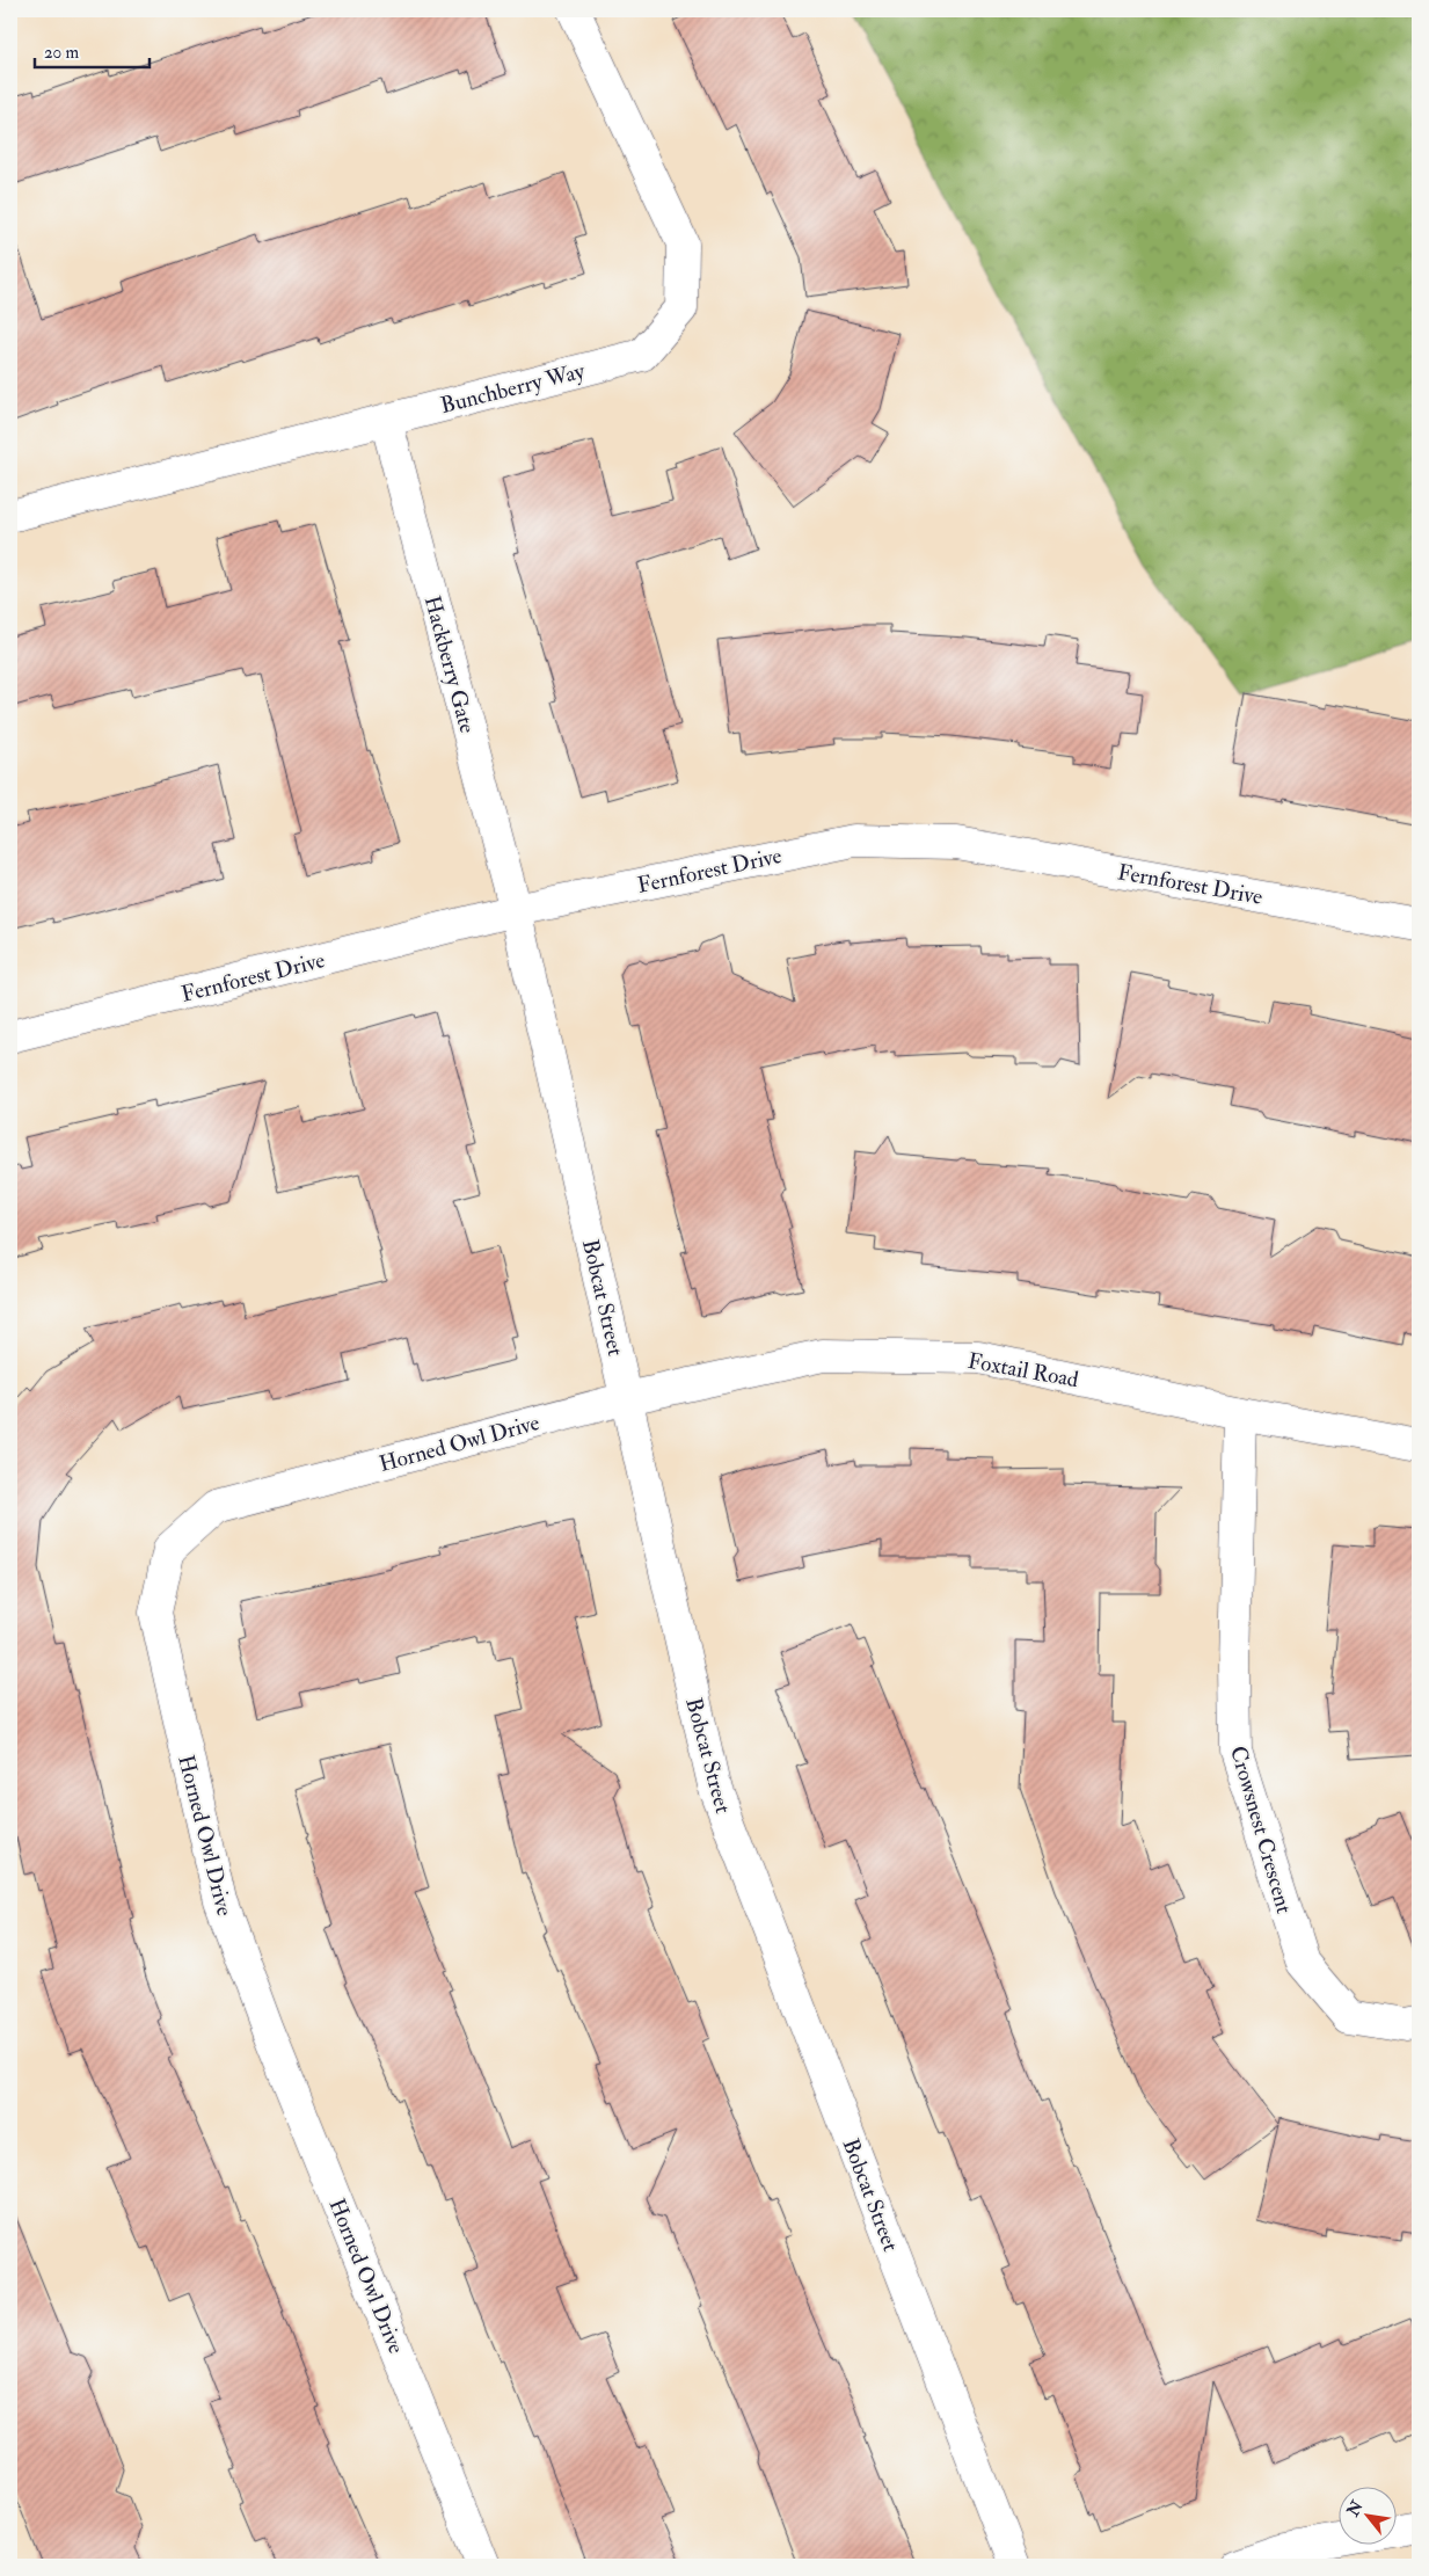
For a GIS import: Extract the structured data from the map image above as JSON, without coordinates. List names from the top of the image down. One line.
{"streets":{"street":["Bunchberry Way","Hackberry Gate","Fernforest Drive","Bobcat Street","Foxtail Road","Horned Owl Drive","Crowsnest Crescent"]},"crossings":[["Bunchberry Way","Hackberry Gate"],["Hackberry Gate","Fernforest Drive"],["Hackberry Gate","Bobcat Street"],["Fernforest Drive","Bobcat Street"],["Bobcat Street","Foxtail Road"],["Bobcat Street","Horned Owl Drive"],["Foxtail Road","Horned Owl Drive"],["Foxtail Road","Crowsnest Crescent"]],"scale_bar":"20 m","north":"top left"}
